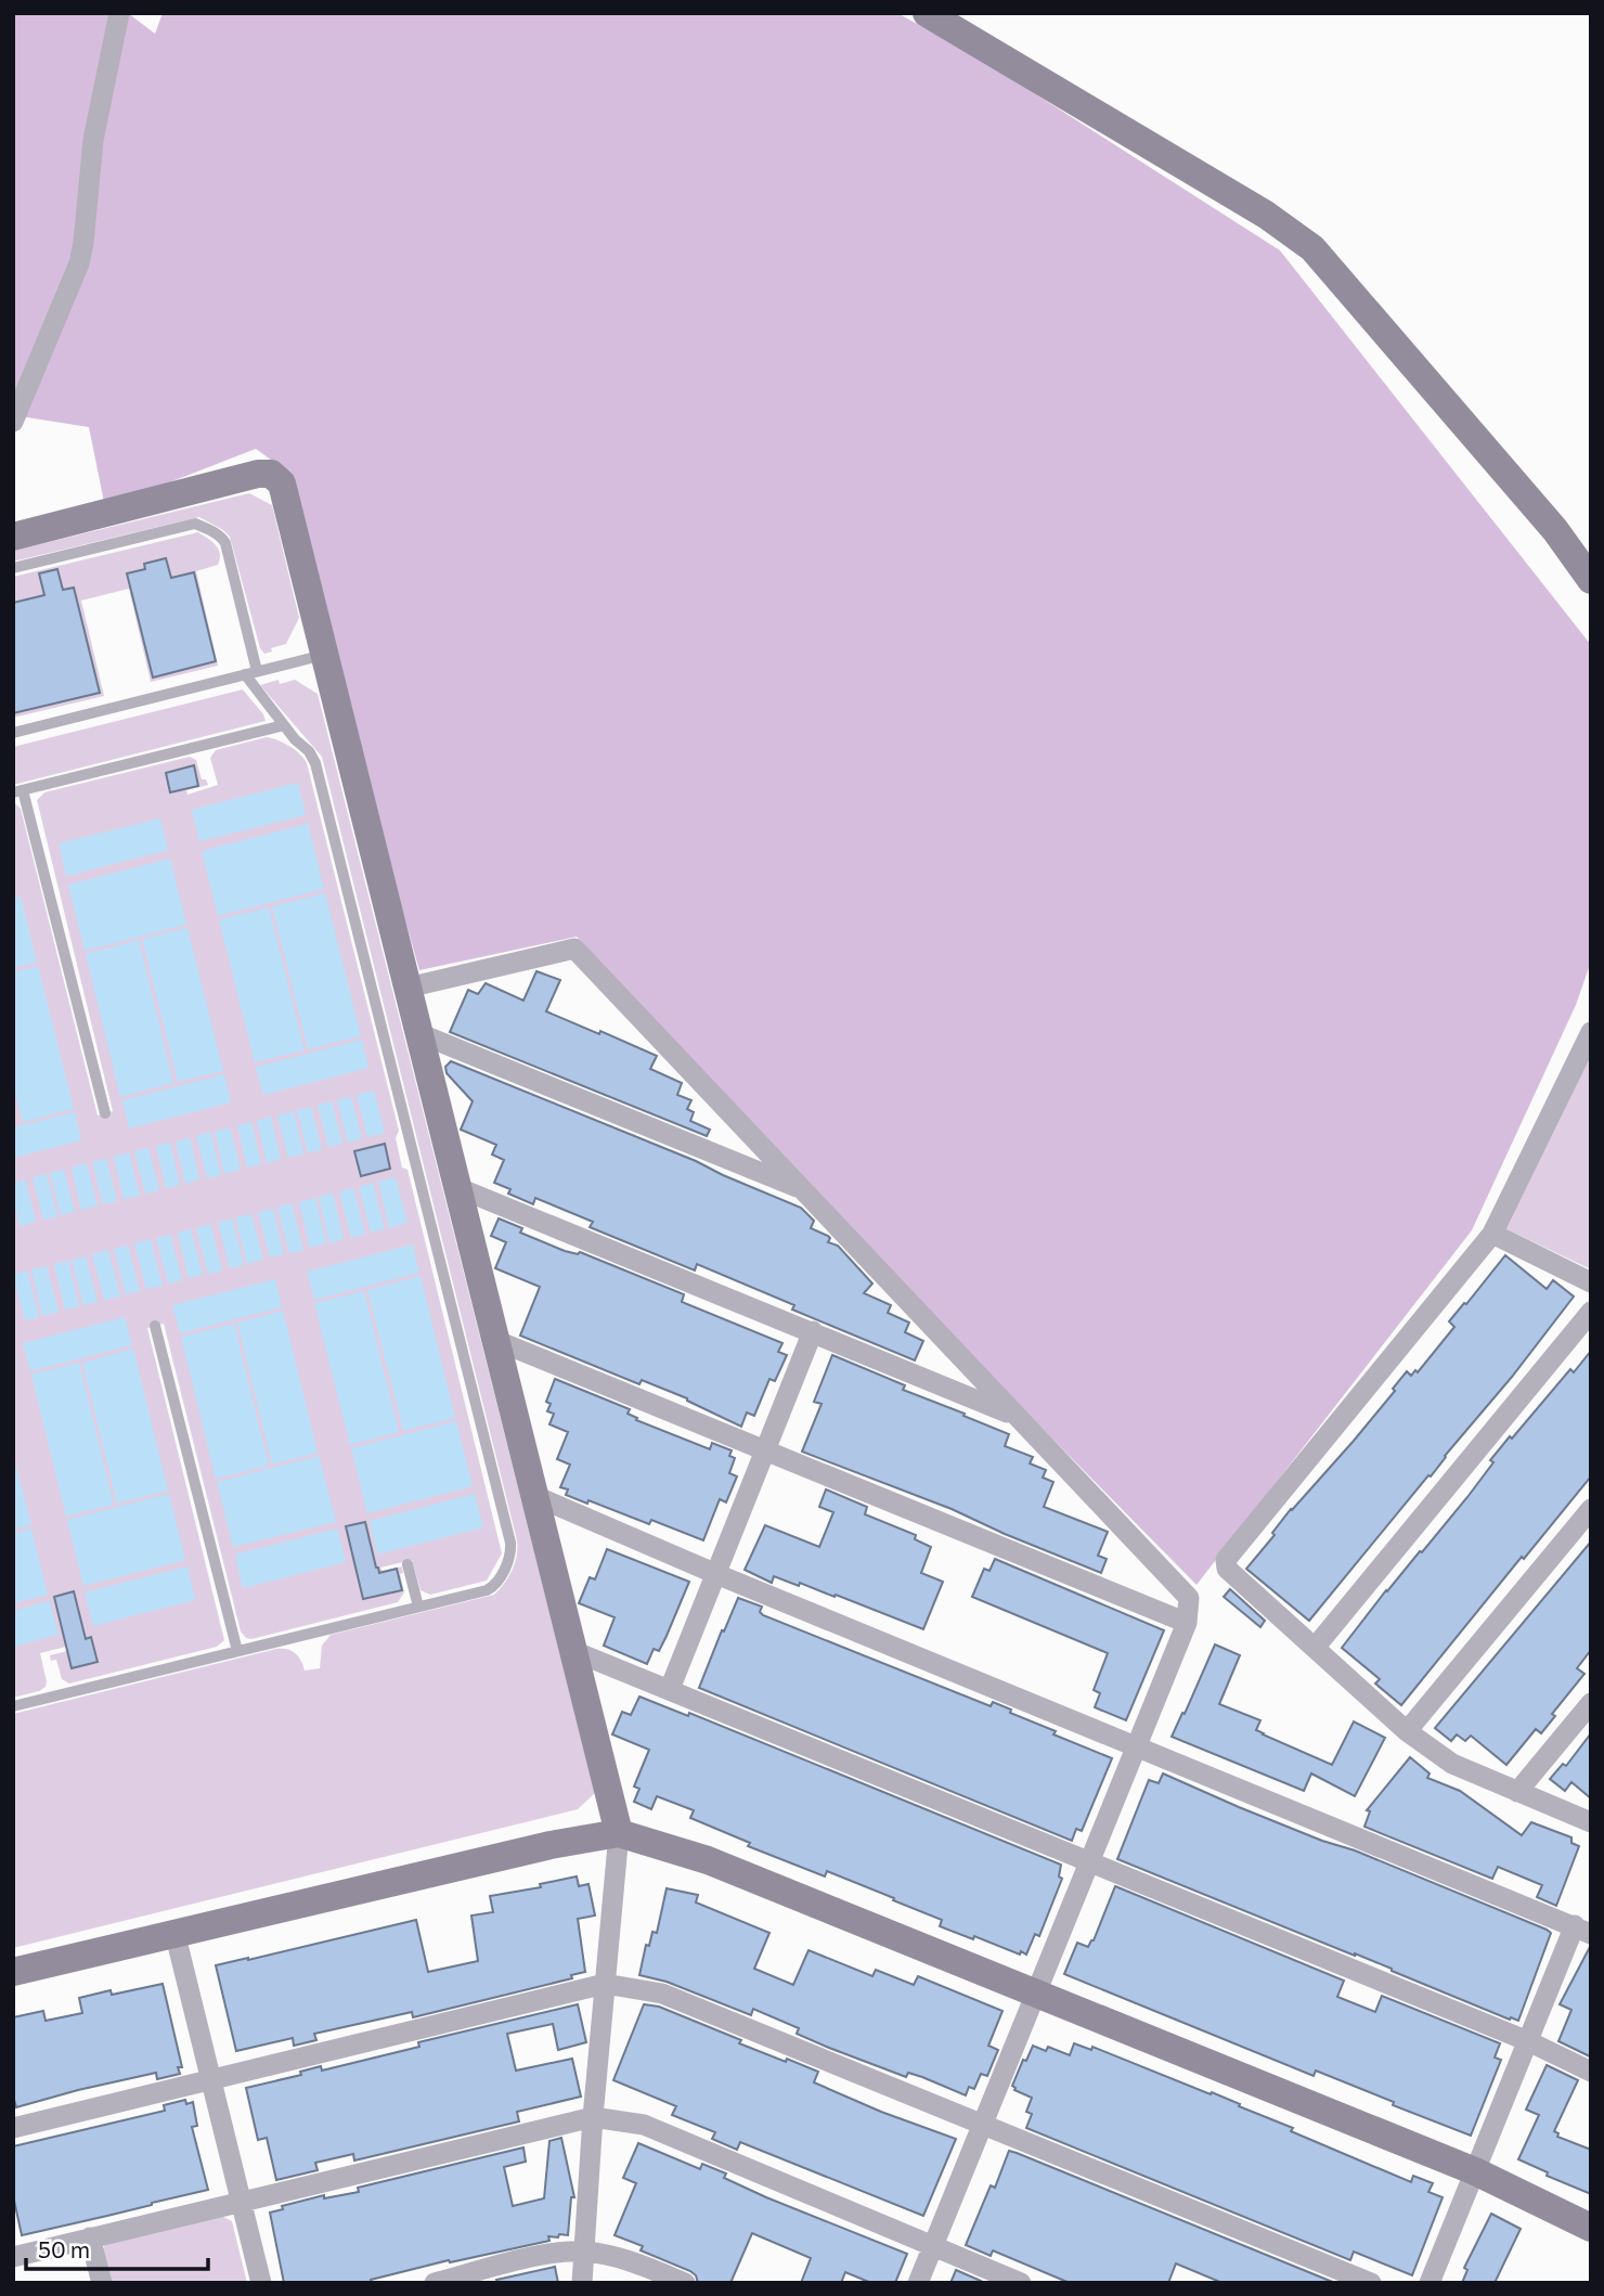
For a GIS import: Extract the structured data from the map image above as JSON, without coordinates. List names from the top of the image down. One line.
{"scale_bar":"50 m"}
